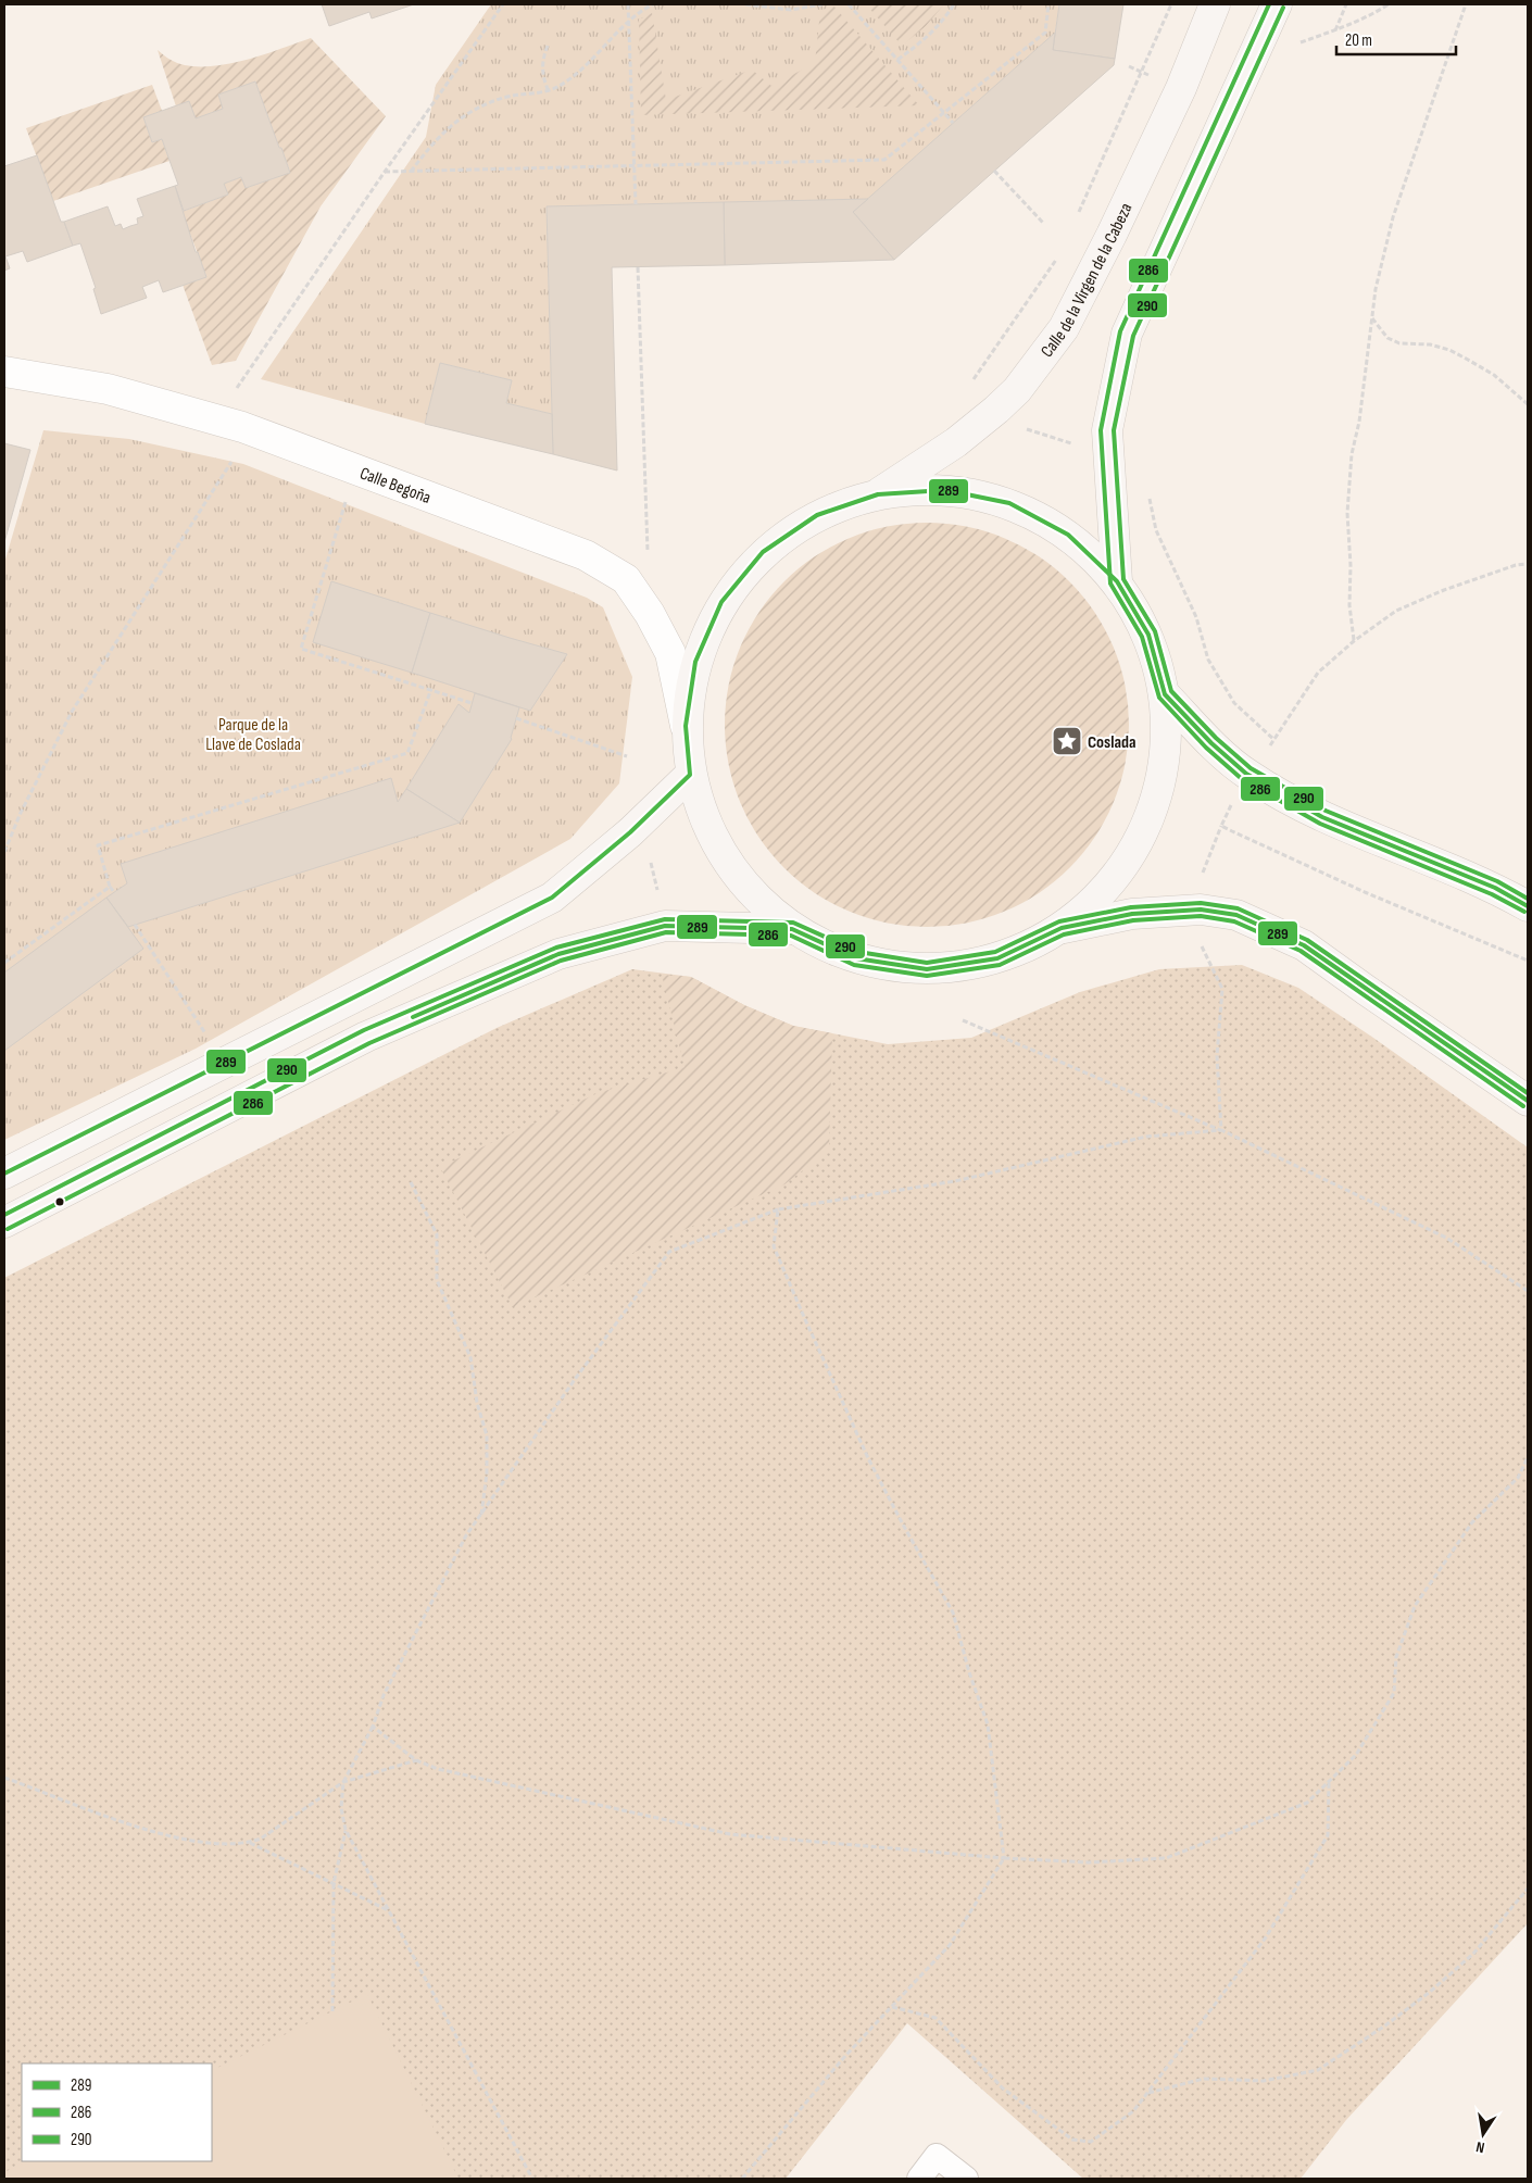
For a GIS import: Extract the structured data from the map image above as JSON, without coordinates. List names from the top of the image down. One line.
{"streets":{"main road":["Calle de la Virgen de la Cabeza"],"street":["Calle Begoña"]},"parks":["Parque de la Llave de Coslada"],"places":{"place":["Coslada"]},"lines":["transit line 286","transit line 290","transit line 289"],"legend":["289","286","290"],"scale_bar":"20 m","north":"bottom"}
